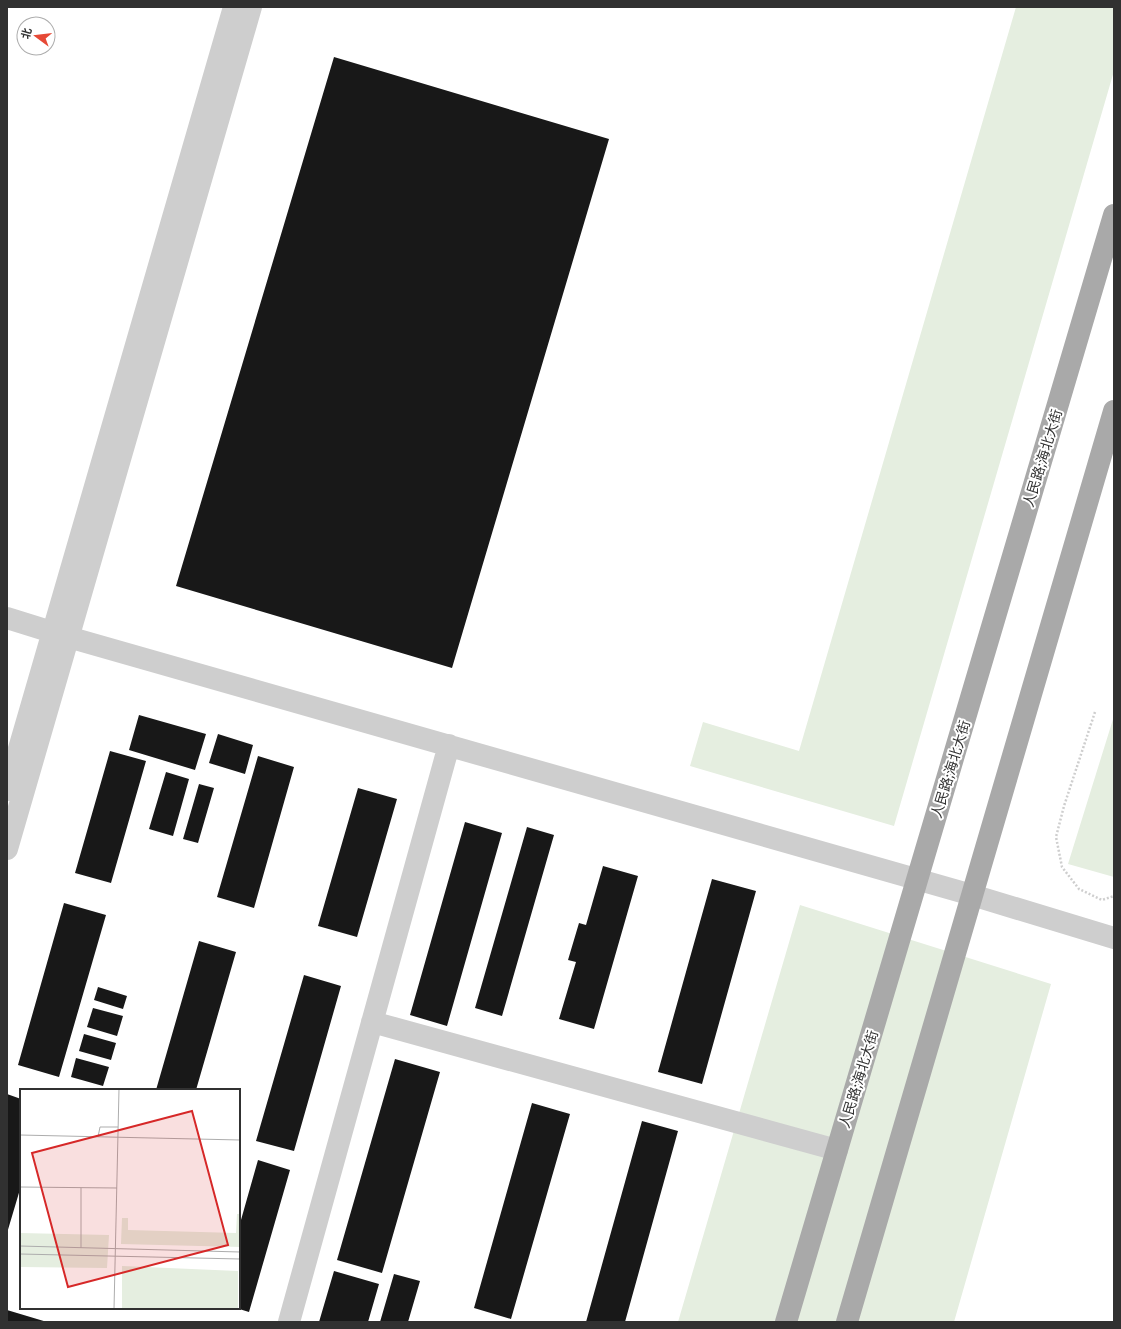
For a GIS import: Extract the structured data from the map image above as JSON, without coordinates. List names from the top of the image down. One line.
{"streets":{"main road":["人民路;海北大街"]},"north":"left"}
